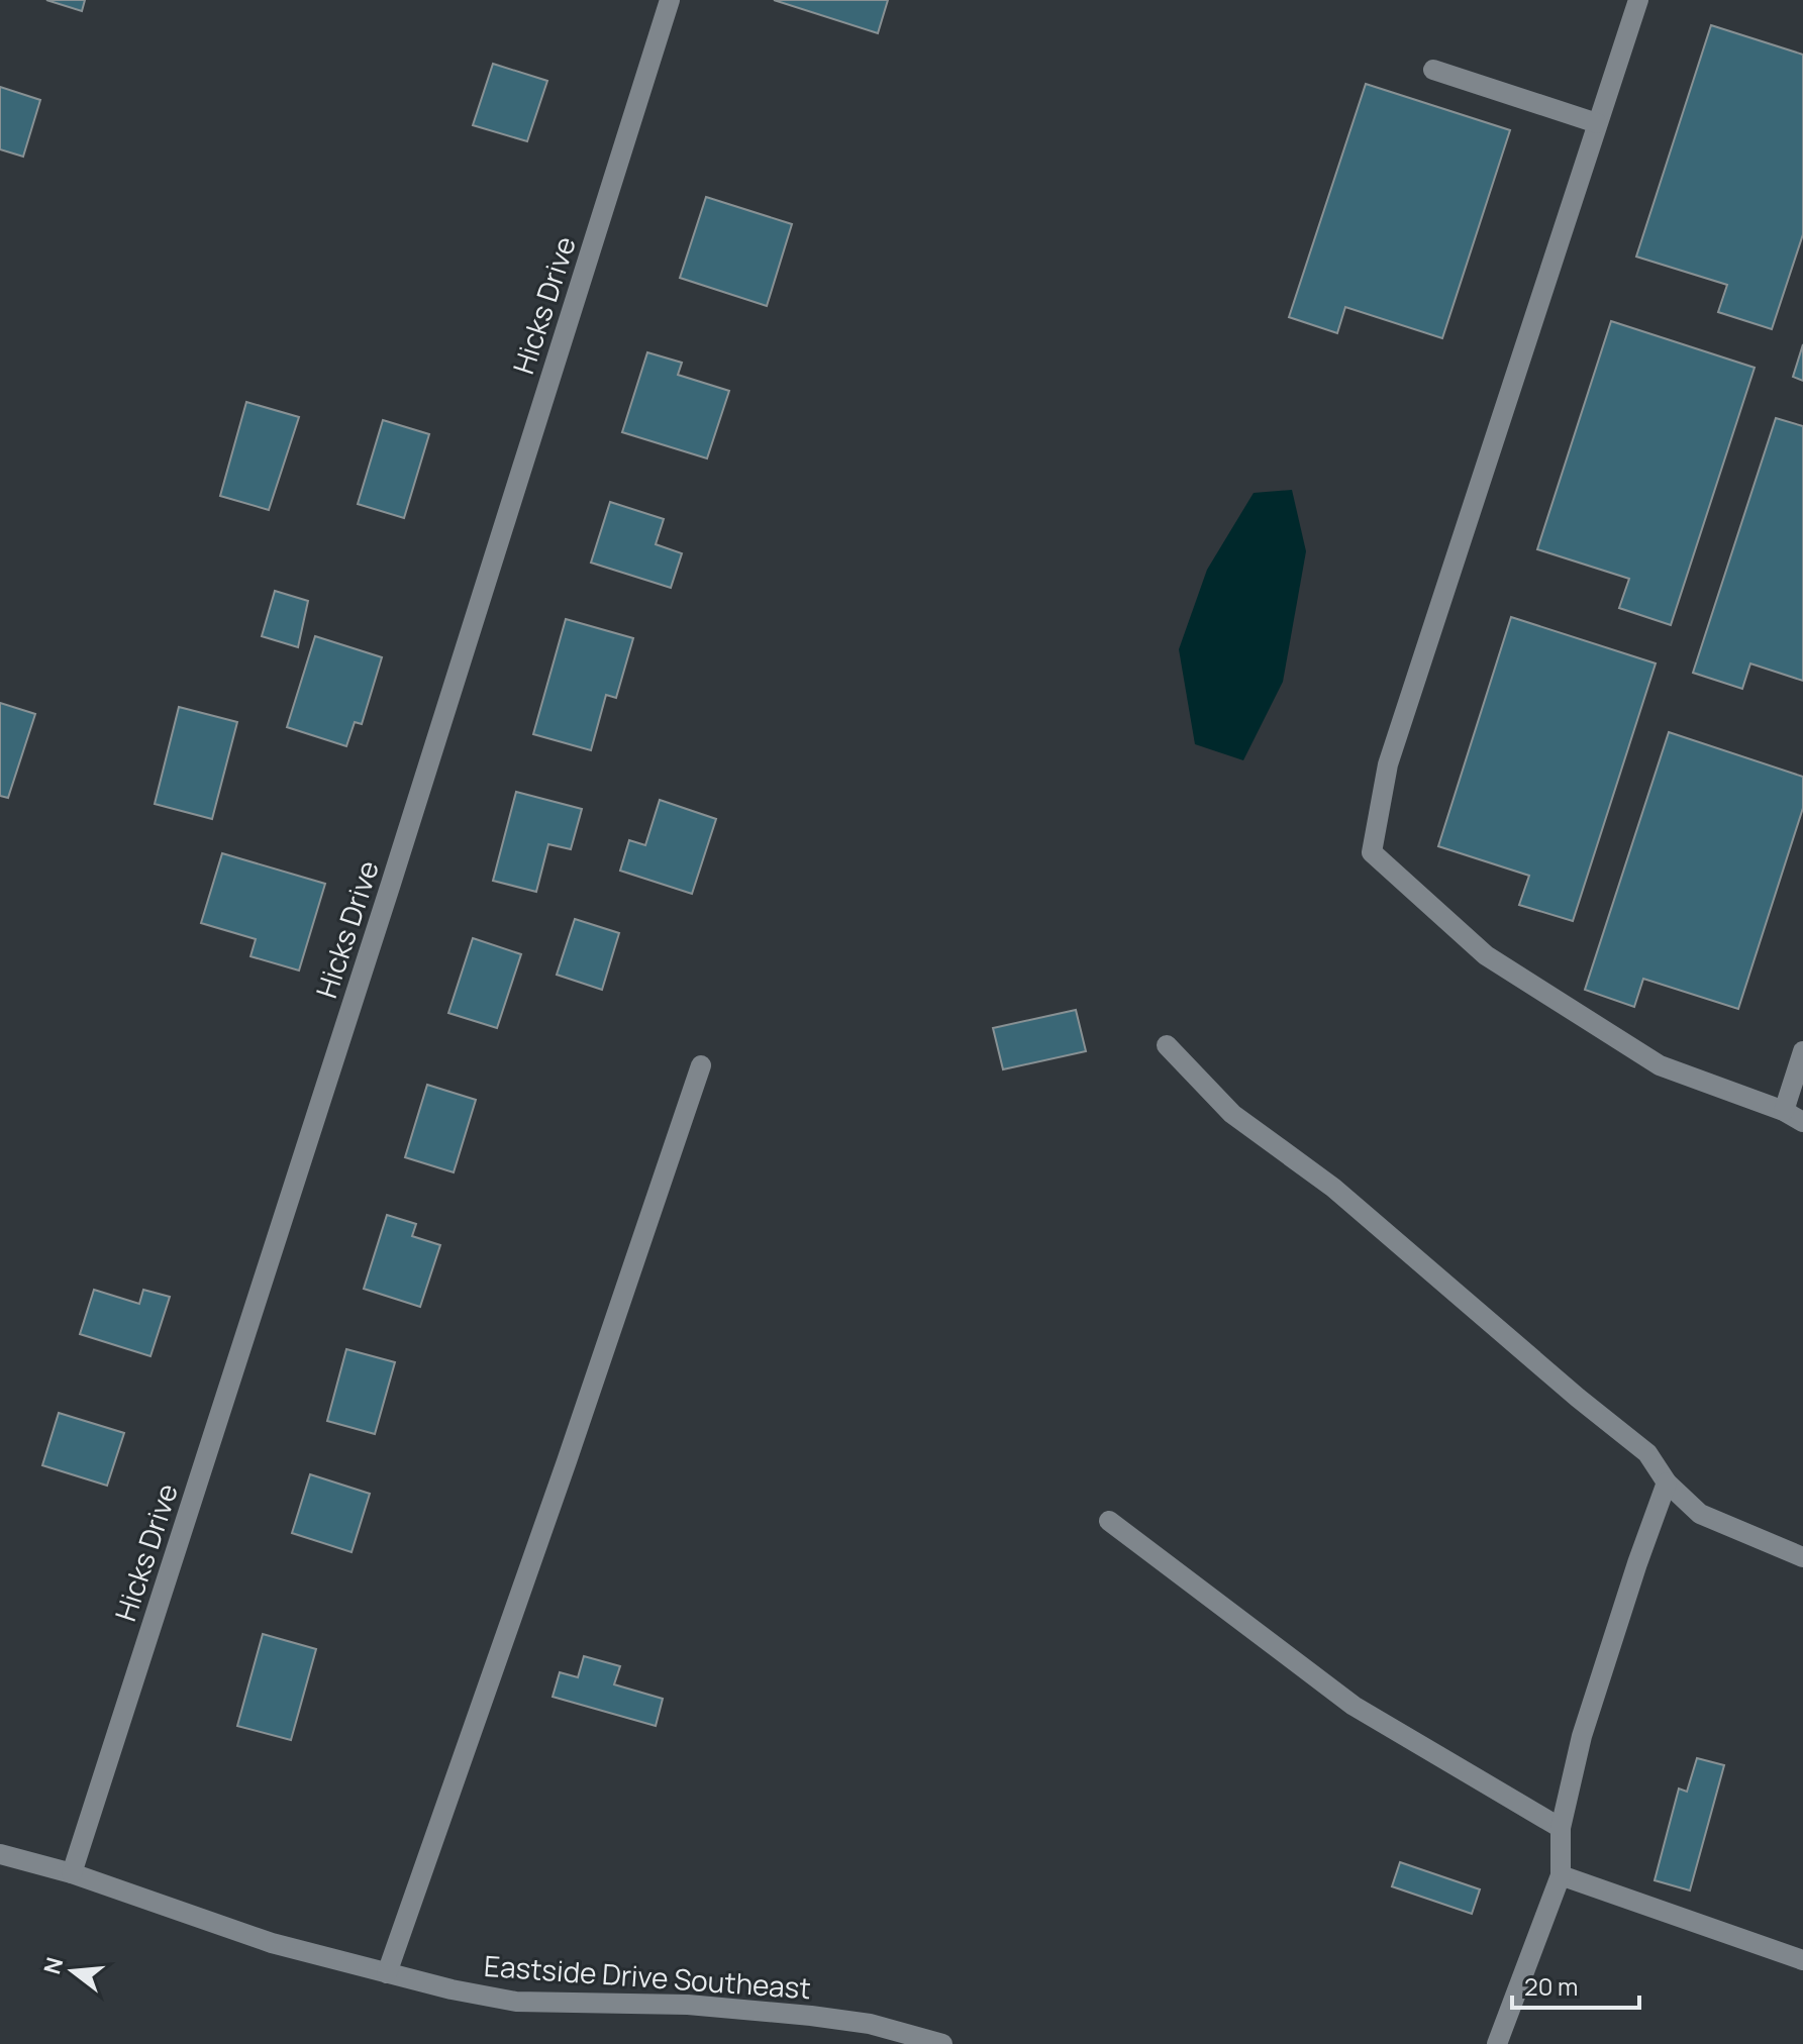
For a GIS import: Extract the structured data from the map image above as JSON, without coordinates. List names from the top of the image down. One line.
{"streets":{"street":["Hicks Drive","Eastside Drive Southeast"]},"crossings":[["Hicks Drive","Eastside Drive Southeast"]],"scale_bar":"20 m","north":"left"}
